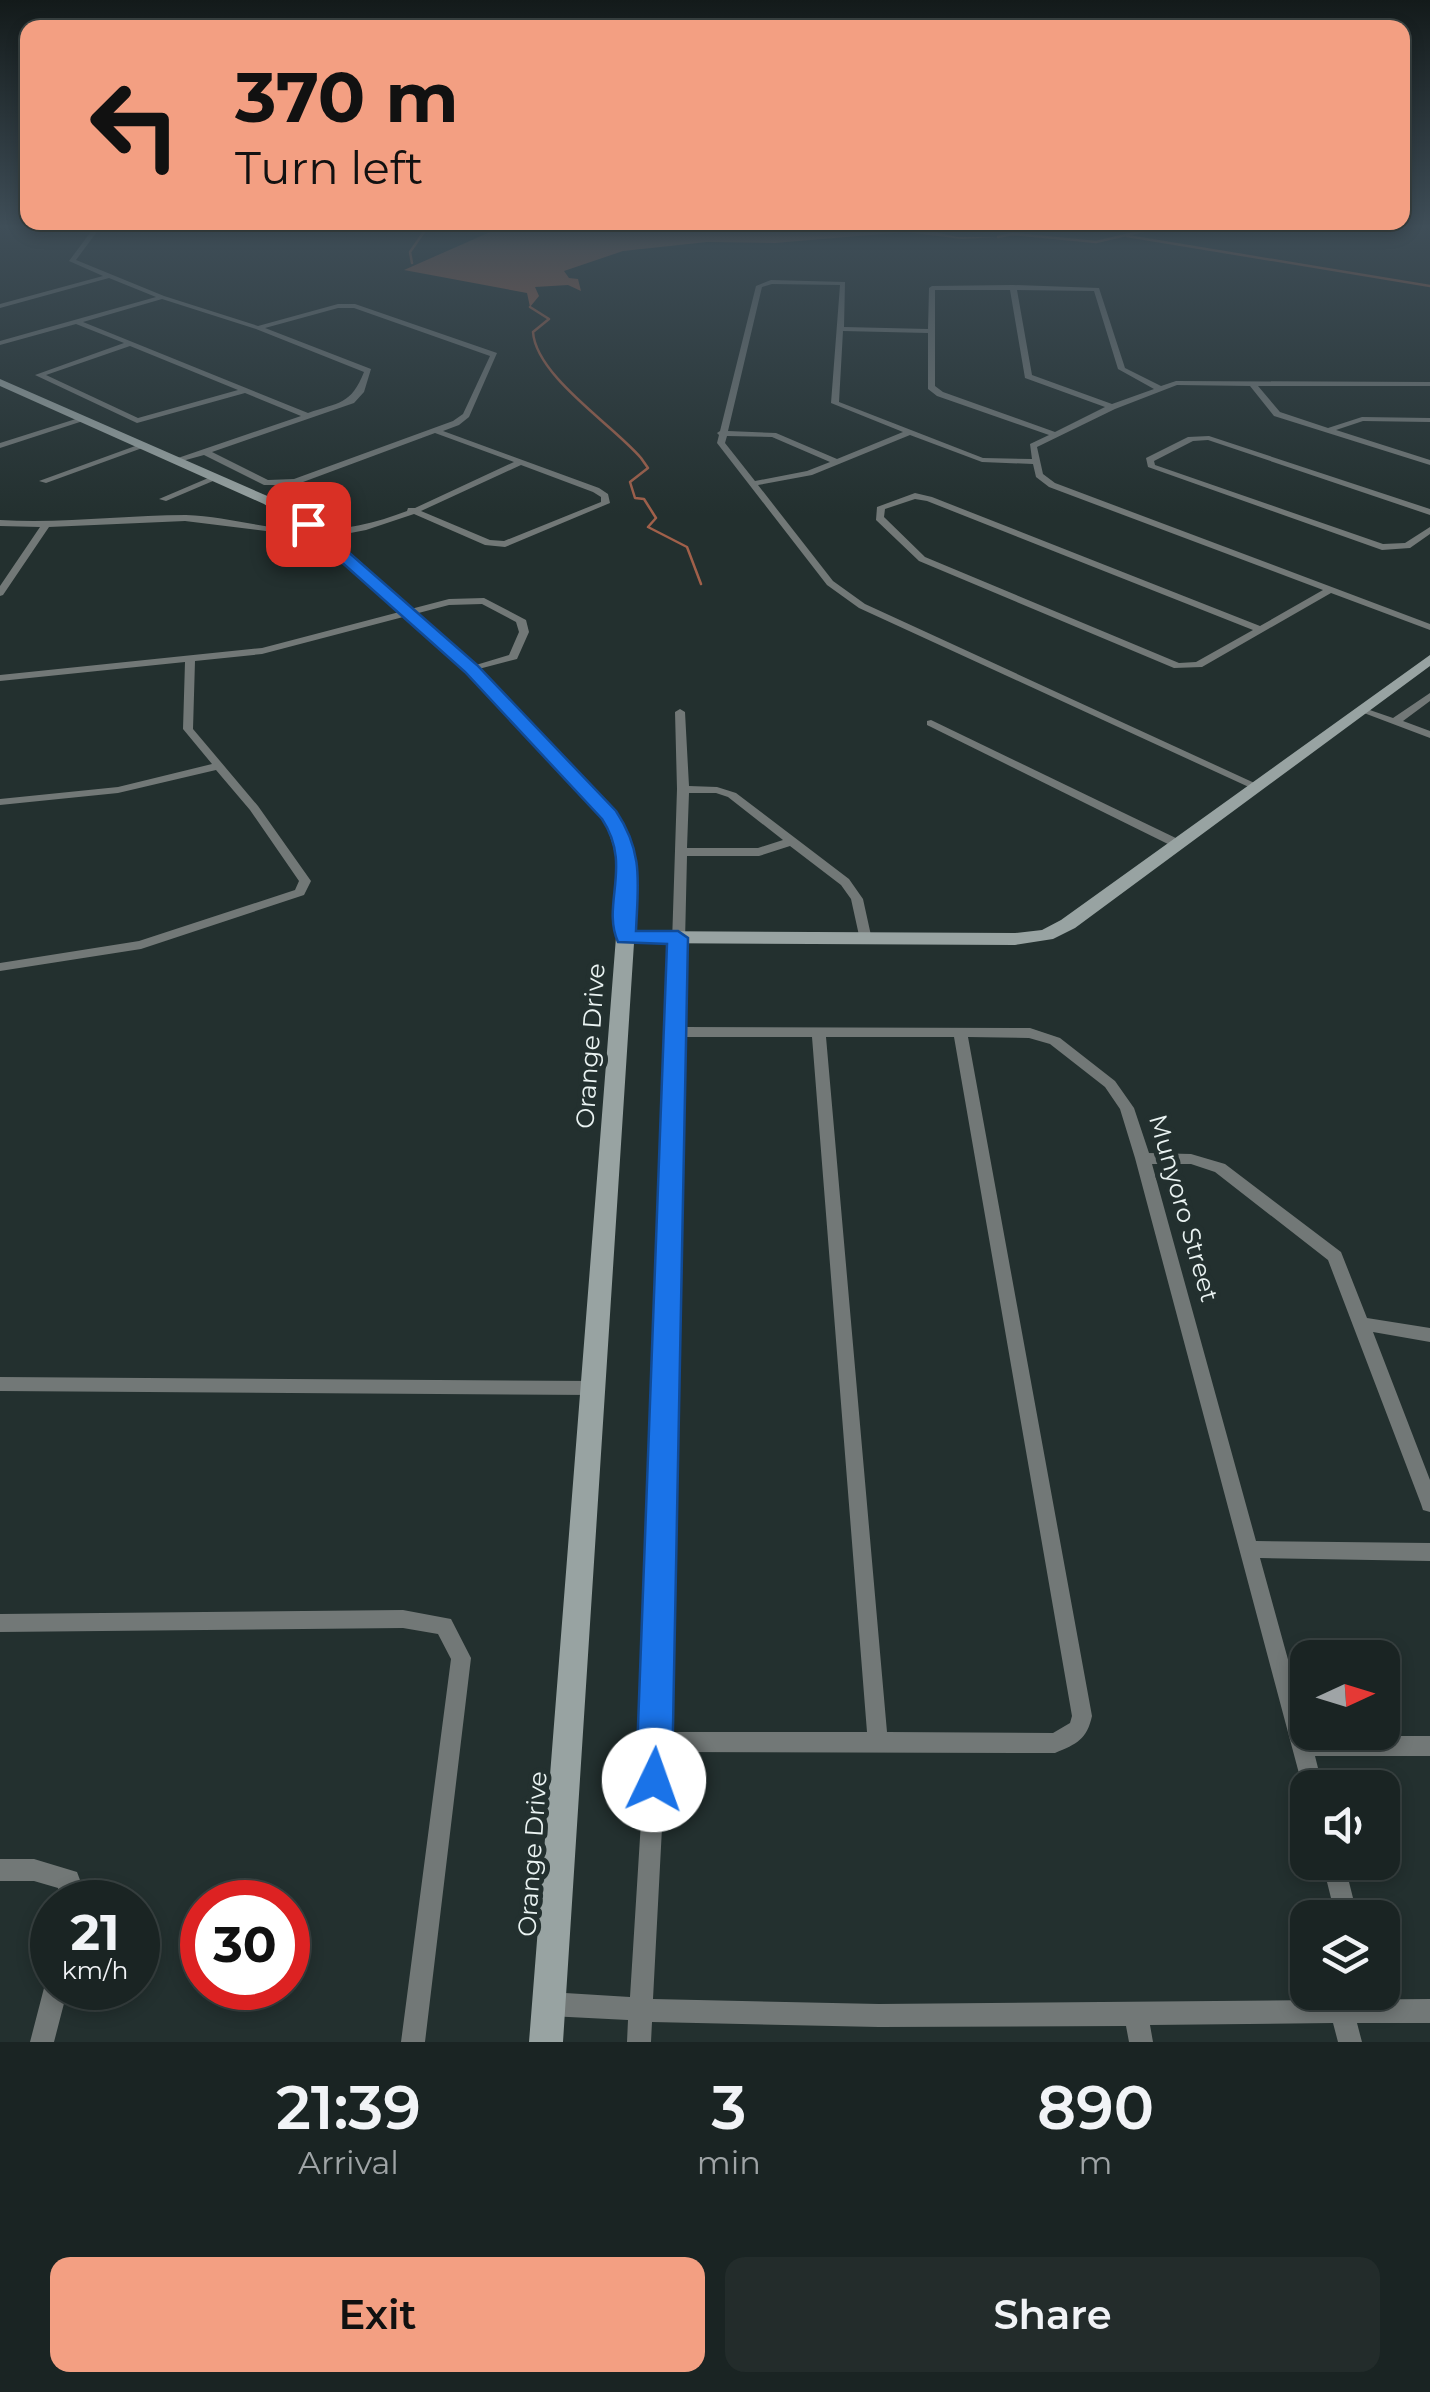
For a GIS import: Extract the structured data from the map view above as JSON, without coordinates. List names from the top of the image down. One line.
{"streets":{"street":["Orange Drive","Munyoro Street"]},"north":"right","page":{"turn":["370 m","Turn left"],"speed":"21 km/h","limit":"30","eta":["21:39","Arrival","3","min","890","m"],"buttons":["Exit","Share"]}}
